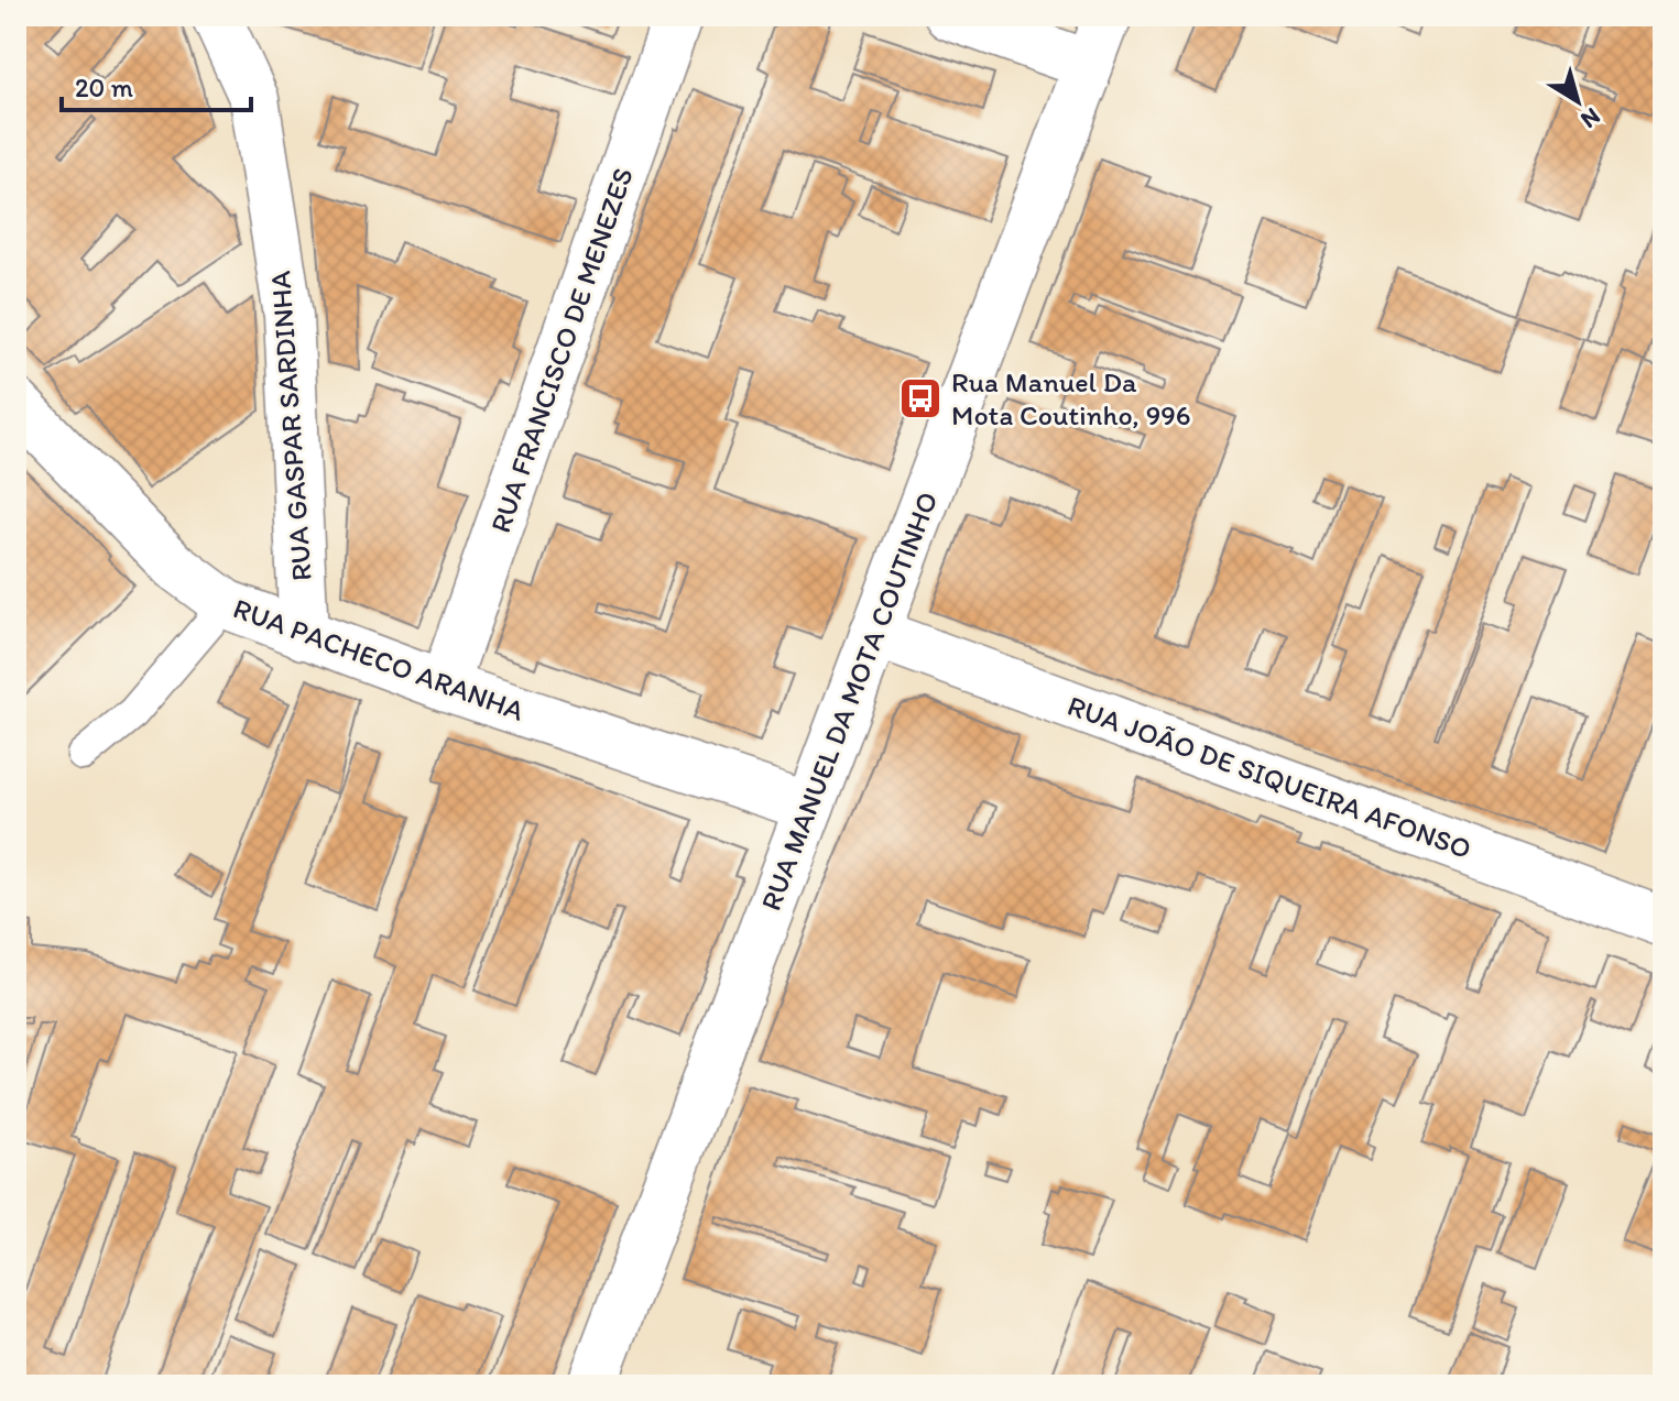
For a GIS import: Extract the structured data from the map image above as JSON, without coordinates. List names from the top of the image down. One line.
{"streets":{"street":["RUA FRANCISCO DE MENEZES","RUA GASPAR SARDINHA","RUA PACHECO ARANHA","RUA MANUEL DA MOTA COUTINHO","RUA JOÃO DE SIQUEIRA AFONSO"]},"crossings":[["RUA FRANCISCO DE MENEZES","RUA PACHECO ARANHA"],["RUA GASPAR SARDINHA","RUA PACHECO ARANHA"],["RUA PACHECO ARANHA","RUA MANUEL DA MOTA COUTINHO"],["RUA MANUEL DA MOTA COUTINHO","RUA JOÃO DE SIQUEIRA AFONSO"]],"places":{"bus stop":["Rua Manuel Da Mota Coutinho, 996"]},"scale_bar":"20 m","north":"bottom right"}
